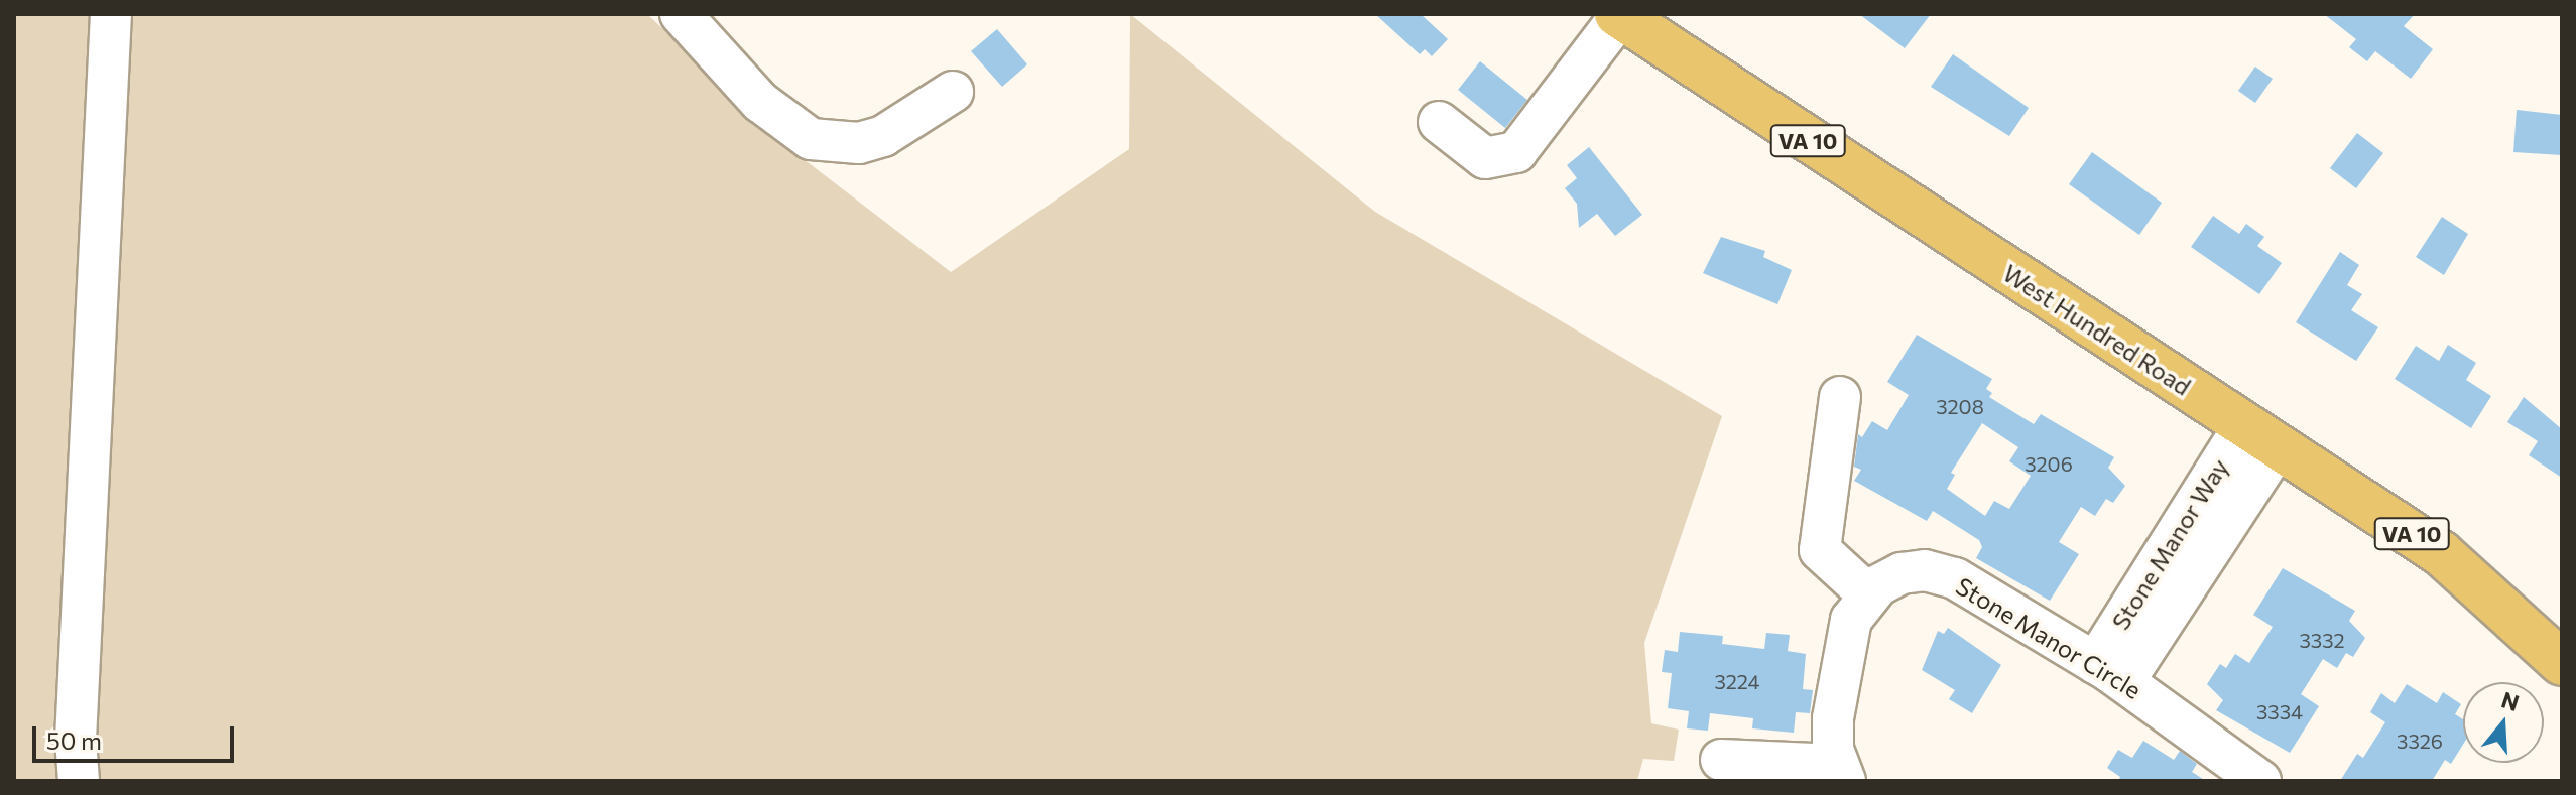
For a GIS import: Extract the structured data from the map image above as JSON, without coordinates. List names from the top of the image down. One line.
{"streets":{"main road":["VA 10","West Hundred Road"],"street":["Stone Manor Way","Stone Manor Circle"]},"crossings":[["West Hundred Road","Stone Manor Way"],["Stone Manor Way","Stone Manor Circle"]],"house_numbers":["3208","3206","3332","3224","3334","3326"],"scale_bar":"50 m","north":"top"}
